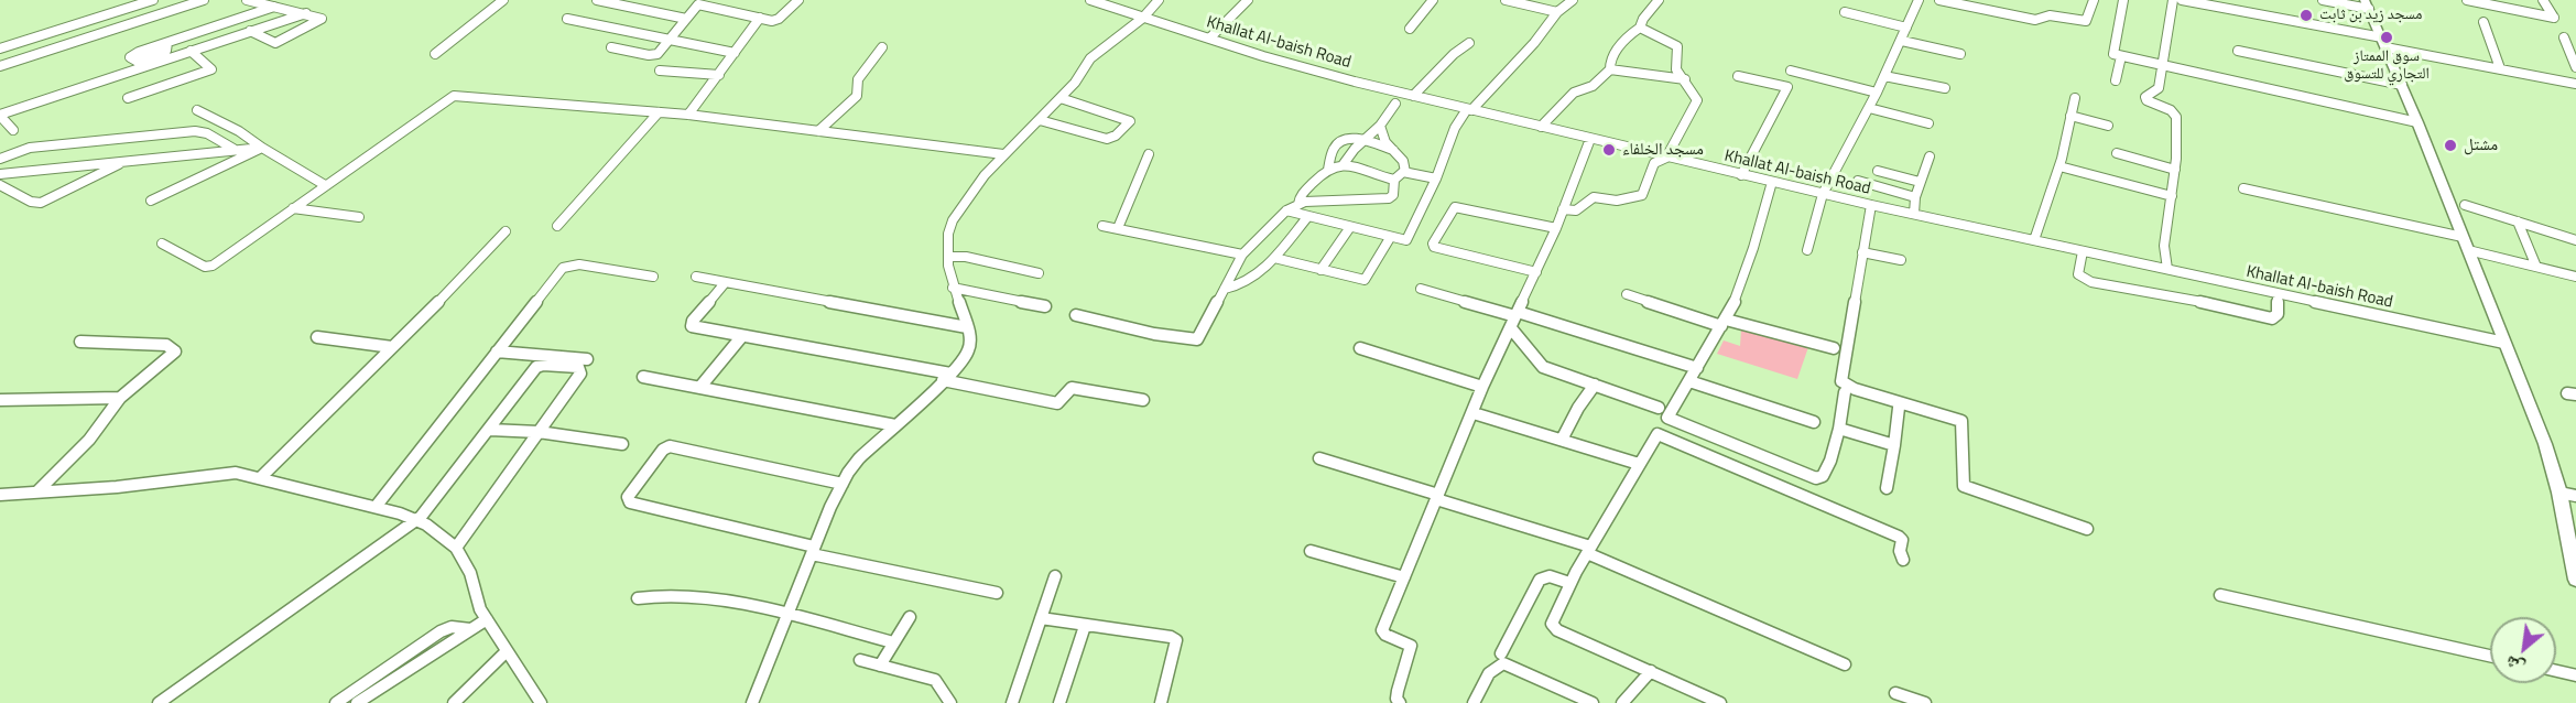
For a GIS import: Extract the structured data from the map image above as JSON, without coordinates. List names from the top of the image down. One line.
{"streets":{"street":["Khallat Al-baish Road"]},"places":["مسجد زيد بن ثابت","سوق الممتاز التجاري للتسوق","مشتل","مسجد الخلفاء"],"north":"bottom left"}
